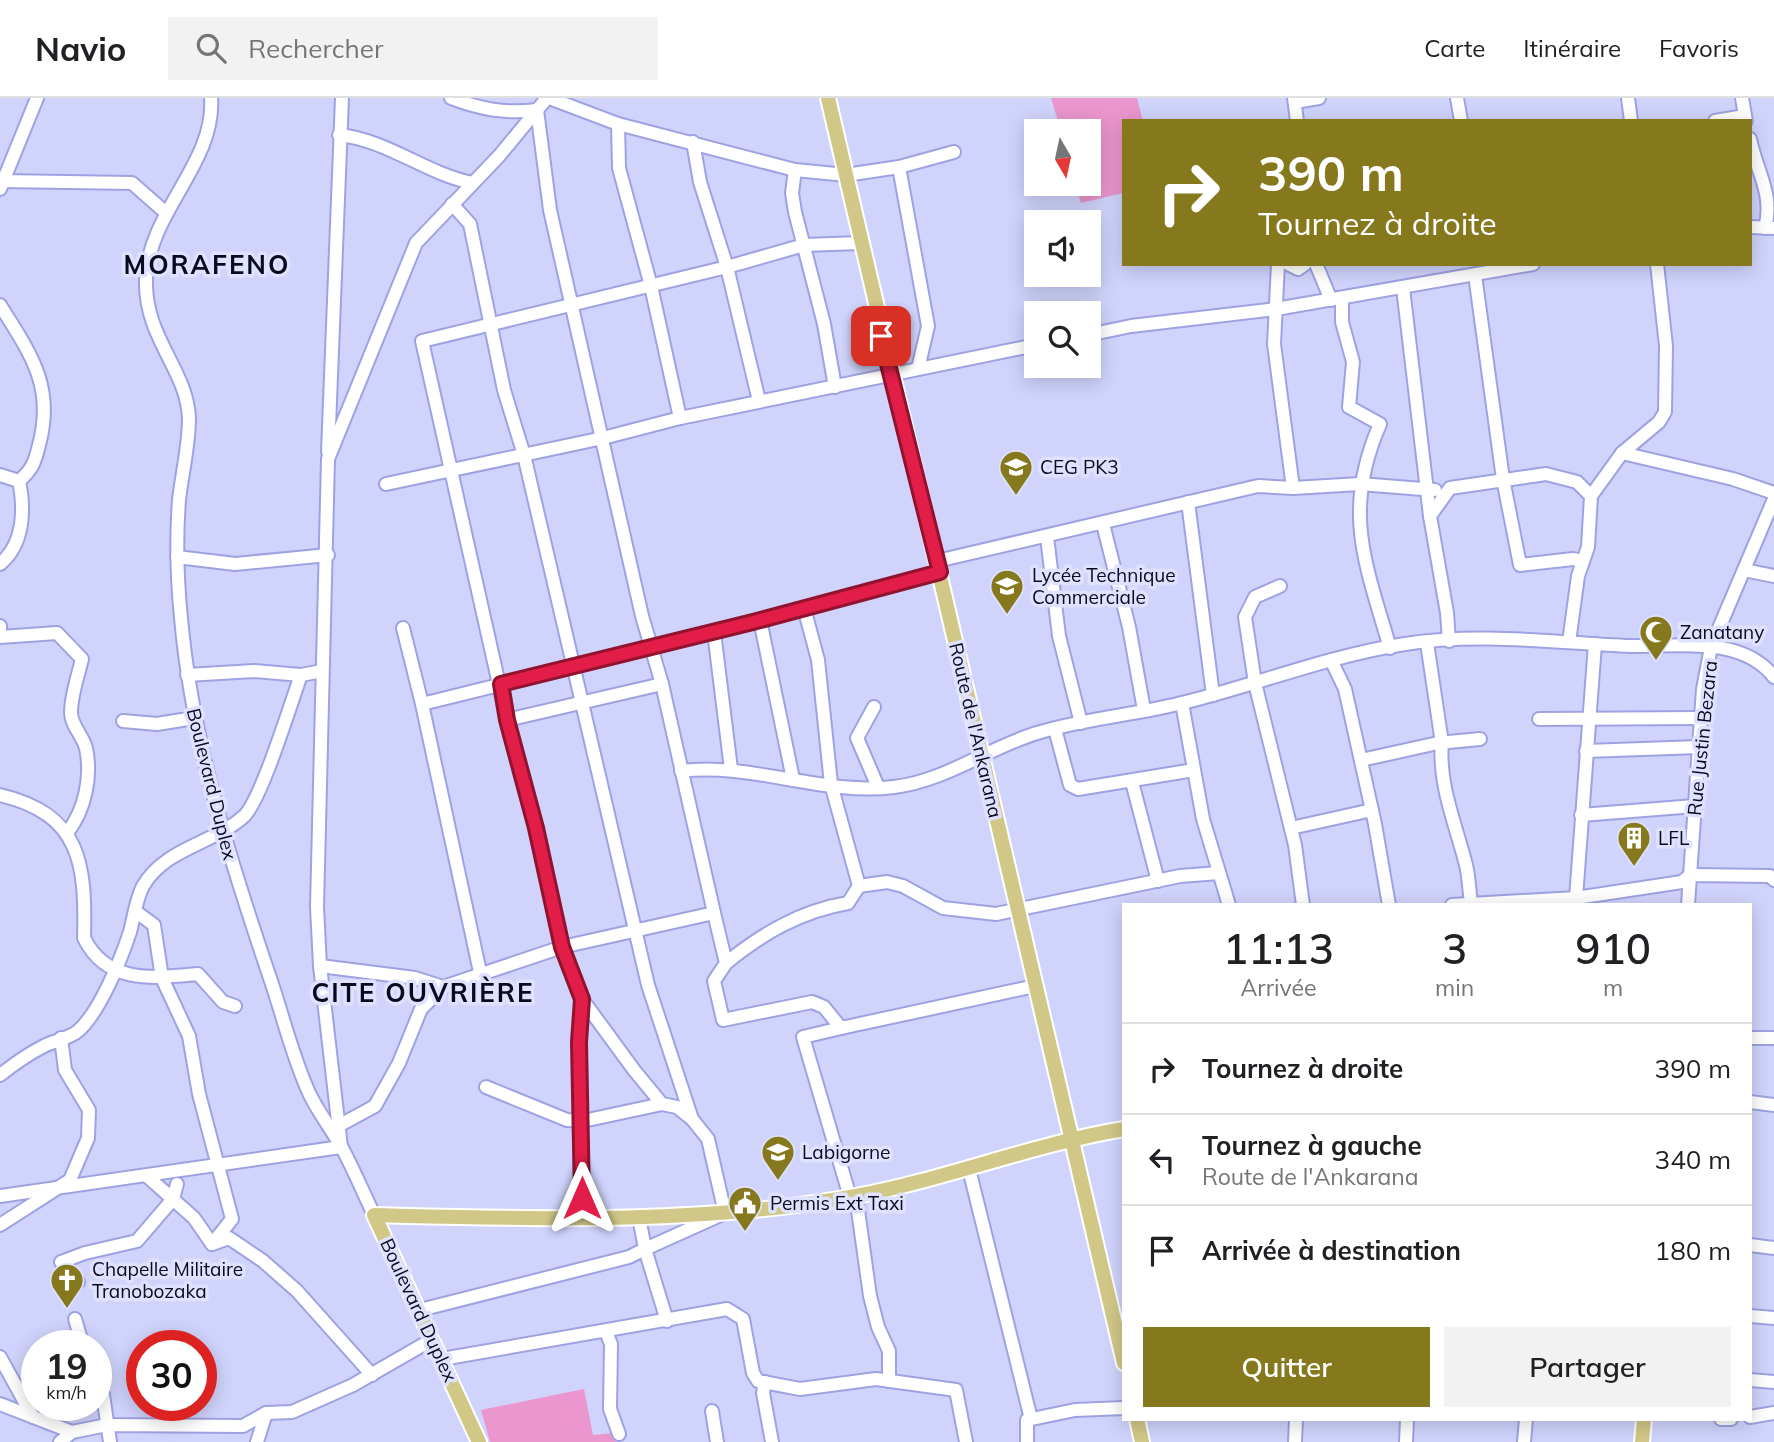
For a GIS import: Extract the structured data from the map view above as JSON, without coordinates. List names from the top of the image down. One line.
{"streets":{"main road":["Route de l'Ankarana","Boulevard Duplex"],"street":["Rue Justin Bezara"]},"districts":["MORAFENO","CITE OUVRIÈRE"],"places":{"school or university":["CEG PK3","Lycée Technique Commerciale","Labigorne"],"mosque":["Zanatany"],"building":["LFL"],"public building":["Permis Ext Taxi"],"church":["Chapelle Militaire Tranobozaka"]},"north":"bottom","page":{"header":"Navio","search":"Rechercher","nav":["Carte","Itinéraire","Favoris"],"turn":["390 m","Tournez à droite"],"eta":["11:13","Arrivée","3","min","910","m"],"list":[{"name":"Tournez à droite","value":"390 m"},{"name":"Tournez à gauche","note":"Route de l'Ankarana","value":"340 m"},{"name":"Arrivée à destination","value":"180 m"}],"buttons":["Quitter","Partager"],"speed":"19 km/h","limit":"30"}}
